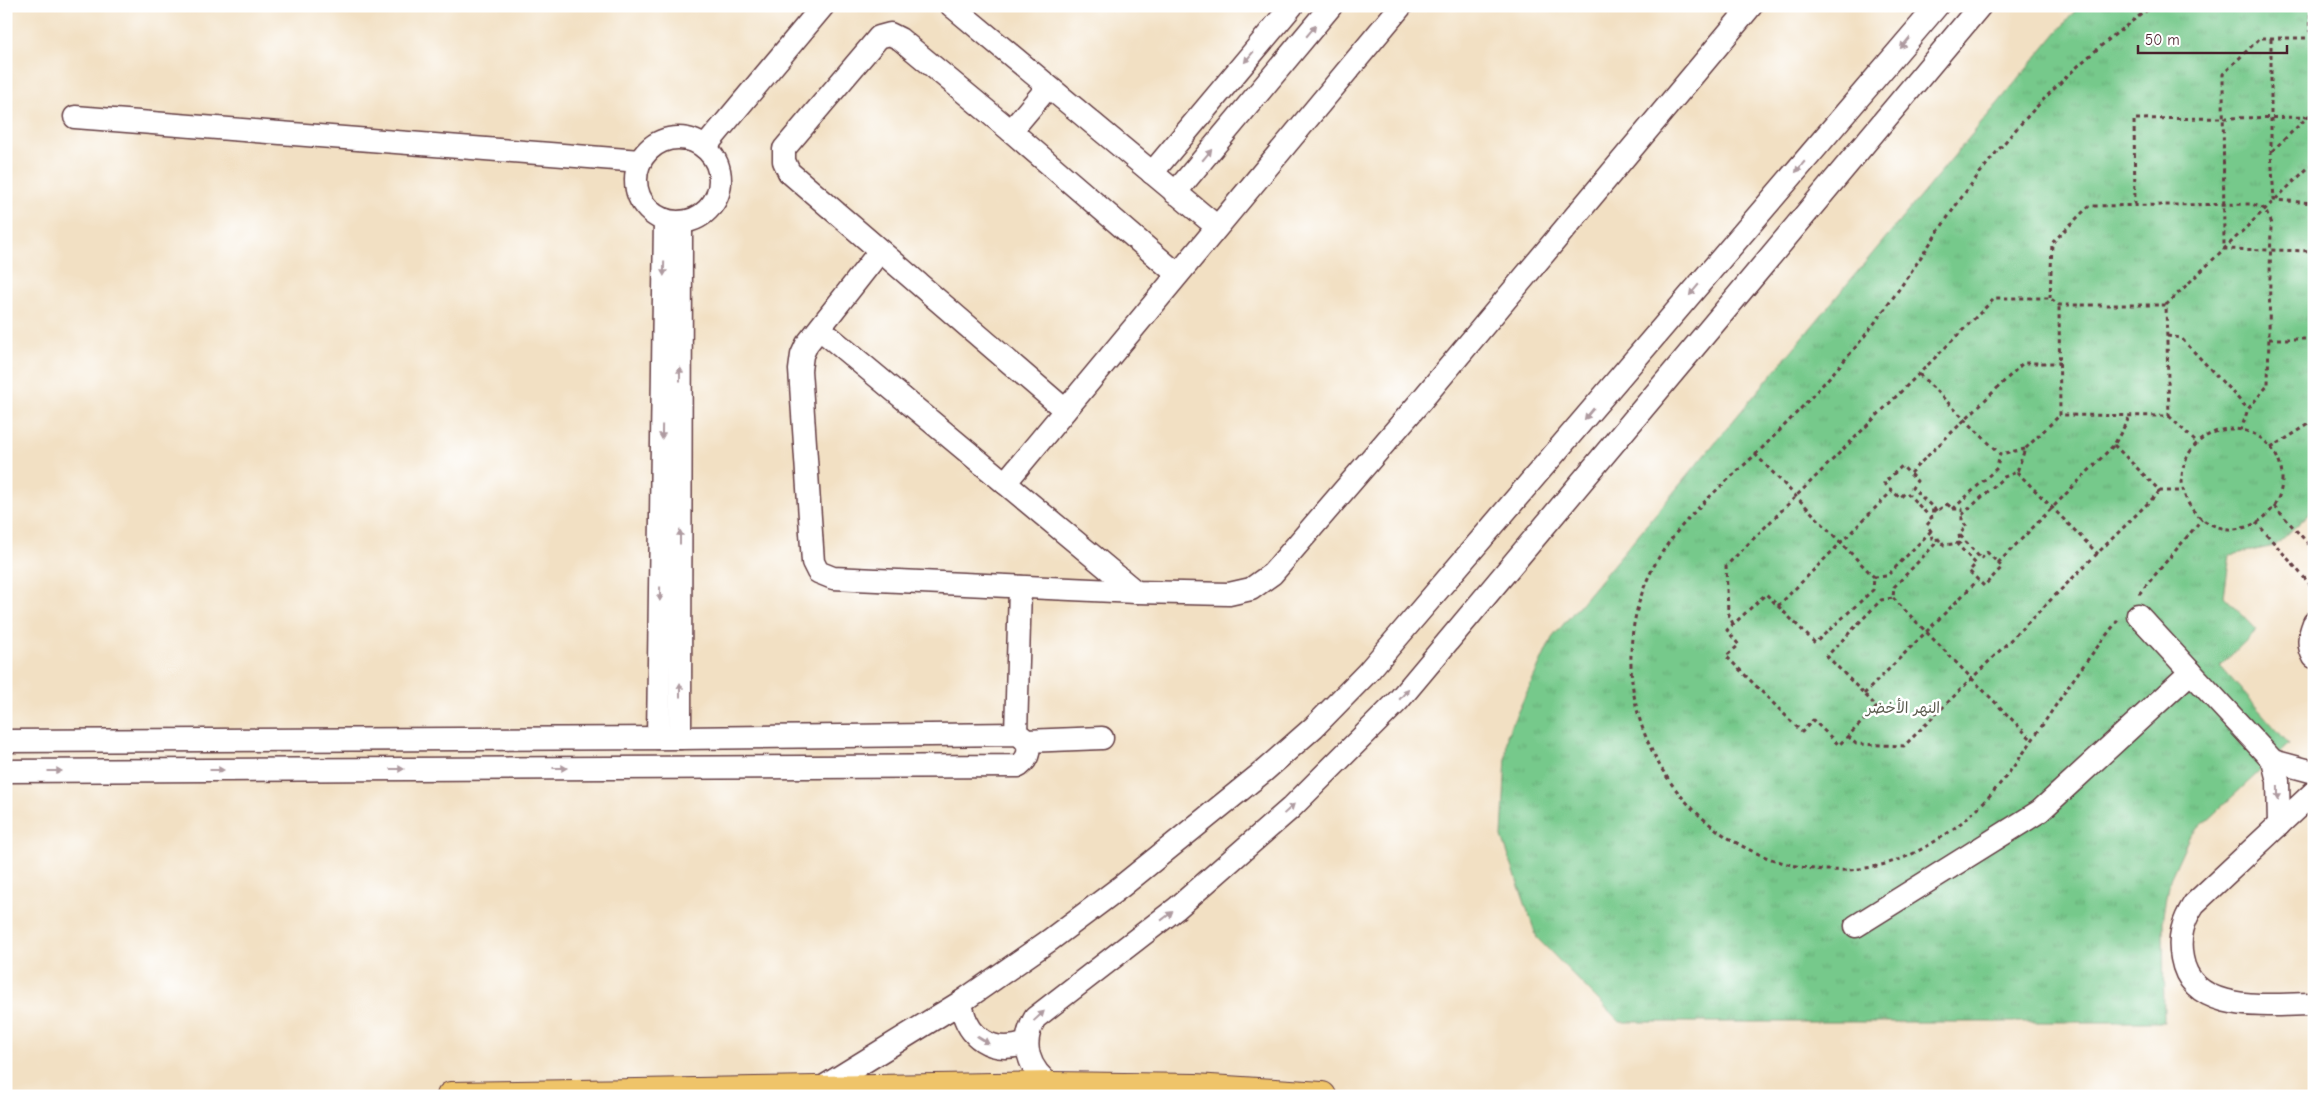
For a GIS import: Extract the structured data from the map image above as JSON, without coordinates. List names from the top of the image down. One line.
{"parks":["النهر الأخضر"],"scale_bar":"50 m"}
